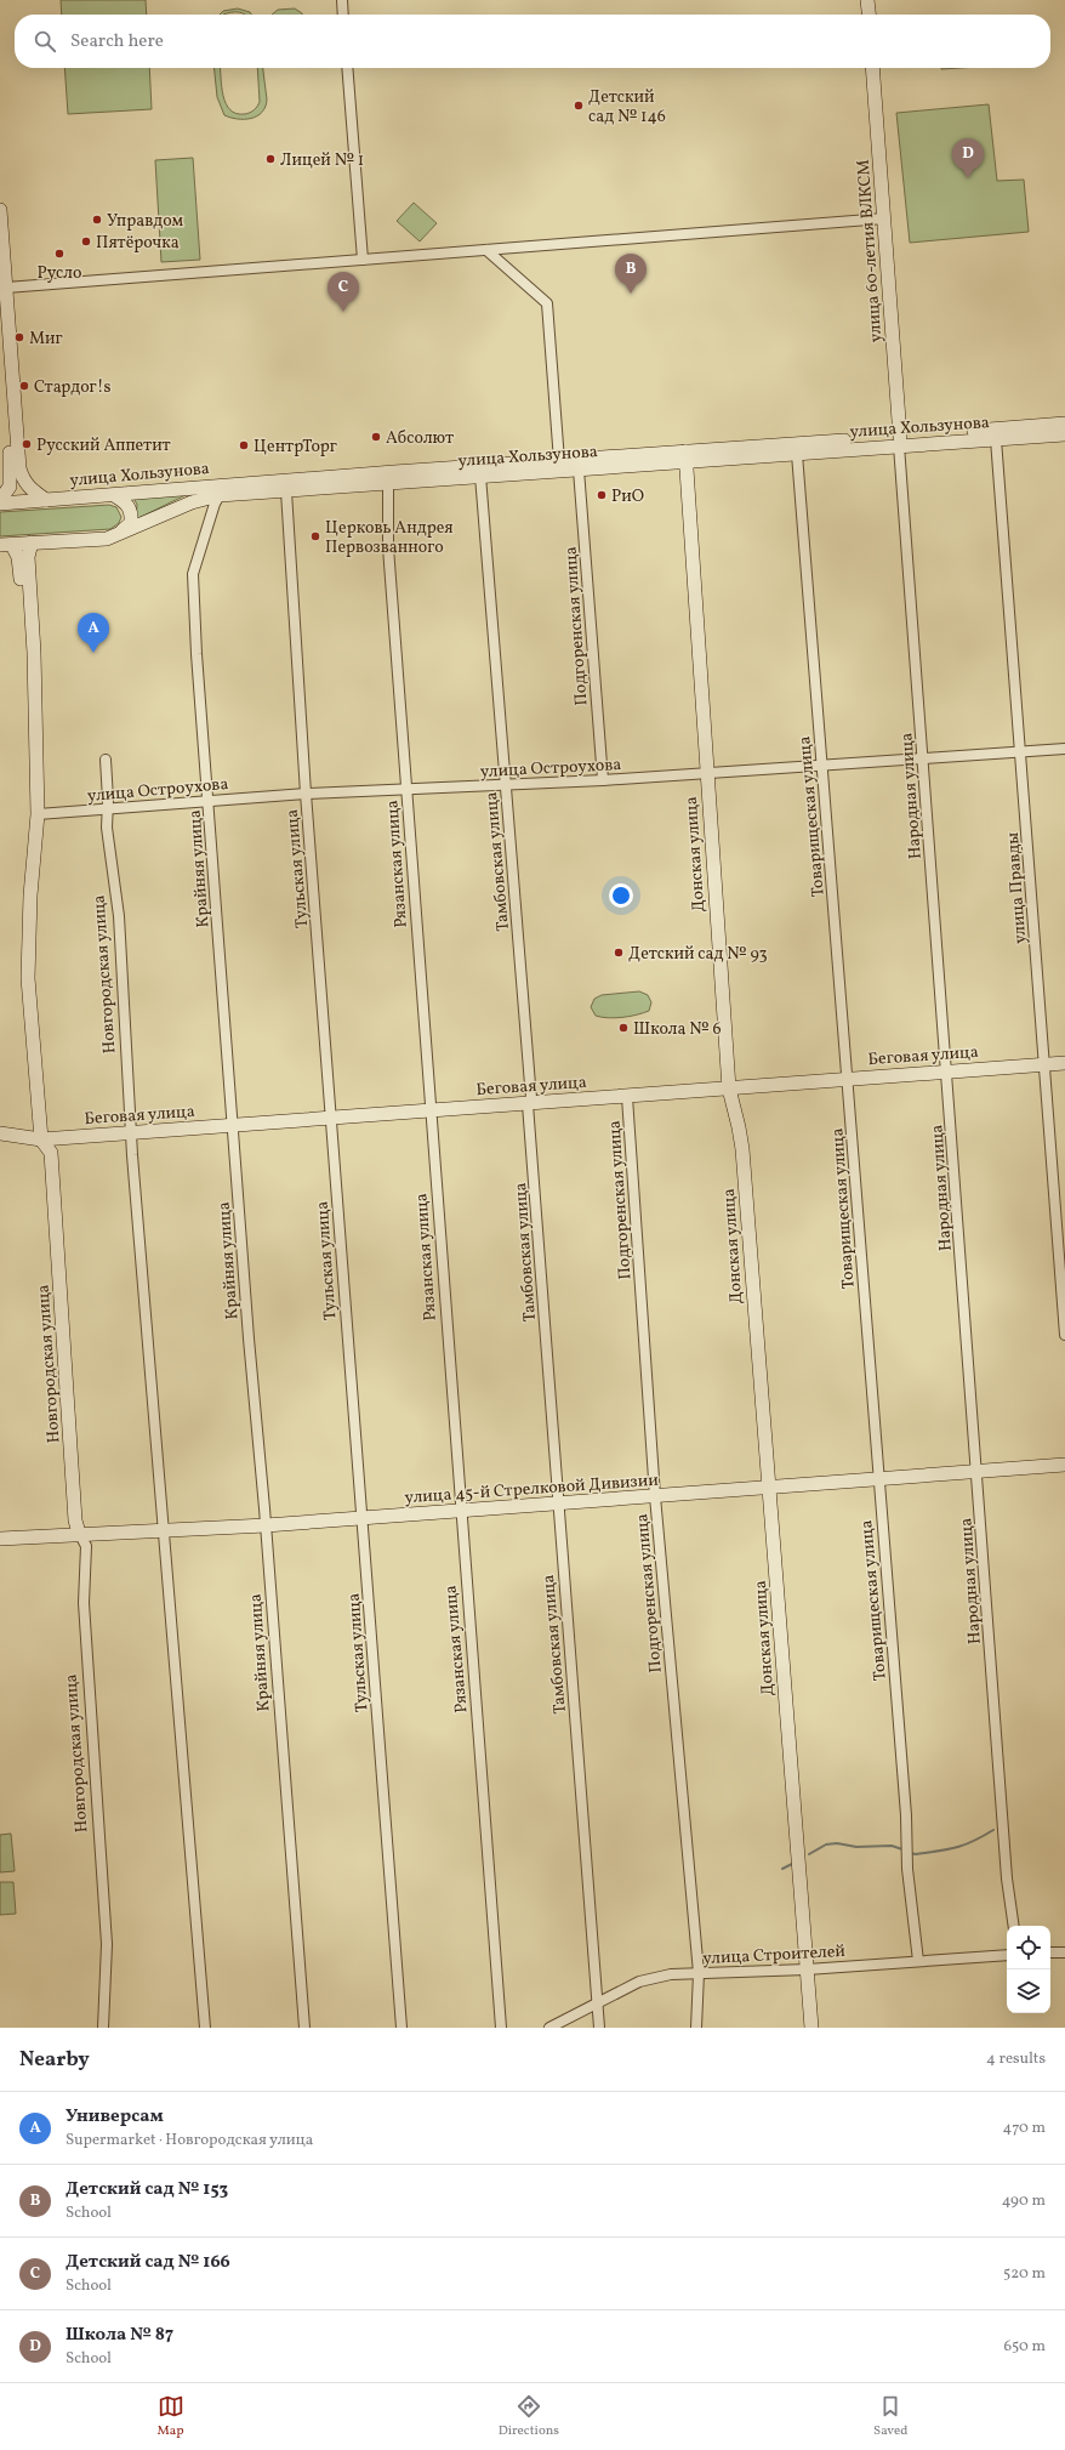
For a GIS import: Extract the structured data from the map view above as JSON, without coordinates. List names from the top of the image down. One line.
{"streets":{"street":["улица 60-летия ВЛКСМ","улица Хользунова","Подгоренская улица","улица Остроухова","Народная улица","Товарищеская улица","Донская улица","Тамбовская улица","Рязанская улица","Крайняя улица","Тульская улица","улица Правды","Новгородская улица","Беговая улица","улица 45-й Стрелковой Дивизии","улица Строителей"]},"crossings":[["улица 60-летия ВЛКСМ","улица Хользунова"],["улица 60-летия ВЛКСМ","Народная улица"],["улица Хользунова","Подгоренская улица"],["улица Хользунова","Народная улица"],["улица Хользунова","Товарищеская улица"],["улица Хользунова","Донская улица"],["улица Хользунова","Тамбовская улица"],["улица Хользунова","Рязанская улица"],["улица Хользунова","Крайняя улица"],["улица Хользунова","Тульская улица"],["улица Хользунова","улица Правды"],["улица Хользунова","Новгородская улица"],["Подгоренская улица","улица Остроухова"],["Подгоренская улица","Беговая улица"],["Подгоренская улица","улица 45-й Стрелковой Дивизии"],["Подгоренская улица","улица Строителей"],["улица Остроухова","Народная улица"],["улица Остроухова","Товарищеская улица"],["улица Остроухова","Донская улица"],["улица Остроухова","Тамбовская улица"],["улица Остроухова","Рязанская улица"],["улица Остроухова","Крайняя улица"],["улица Остроухова","Тульская улица"],["улица Остроухова","улица Правды"],["улица Остроухова","Новгородская улица"],["Народная улица","Беговая улица"],["Народная улица","улица 45-й Стрелковой Дивизии"],["Товарищеская улица","Беговая улица"],["Товарищеская улица","улица 45-й Стрелковой Дивизии"],["Товарищеская улица","улица Строителей"],["Донская улица","Беговая улица"],["Донская улица","улица 45-й Стрелковой Дивизии"],["Донская улица","улица Строителей"],["Тамбовская улица","Беговая улица"],["Тамбовская улица","улица 45-й Стрелковой Дивизии"],["Тамбовская улица","улица Строителей"],["Рязанская улица","Беговая улица"],["Рязанская улица","улица 45-й Стрелковой Дивизии"],["Крайняя улица","Беговая улица"],["Крайняя улица","улица 45-й Стрелковой Дивизии"],["Тульская улица","Беговая улица"],["Тульская улица","улица 45-й Стрелковой Дивизии"],["улица Правды","Беговая улица"],["Новгородская улица","Беговая улица"],["Новгородская улица","улица 45-й Стрелковой Дивизии"]],"places":["Детский сад № 146","Лицей № 1","Управдом","Пятёрочка","Русло","Миг","Стардог!s","Абсолют","Русский Аппетит","ЦентрТорг","РиО","Церковь Андрея Первозванного","Детский сад № 93","Школа № 6"],"page":{"search":"Search here","pins":["D","B","C","A"],"heading":["Nearby","4 results"],"list":[{"mark":"A","name":"Универсам","note":"Supermarket · Новгородская улица","value":"470 m"},{"mark":"B","name":"Детский сад № 153","note":"School","value":"490 m"},{"mark":"C","name":"Детский сад № 166","note":"School","value":"520 m"},{"mark":"D","name":"Школа № 87","note":"School","value":"650 m"}],"nav":["Map","Directions","Saved"]}}
